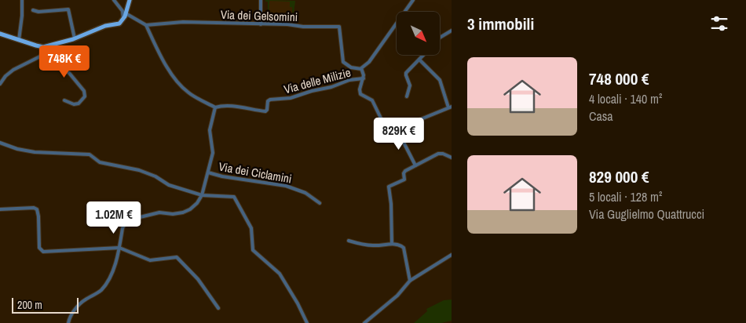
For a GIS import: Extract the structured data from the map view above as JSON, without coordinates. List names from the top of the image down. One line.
{"streets":{"street":["Via dei Gelsomini","Via delle Milizie","Via dei Ciclamini"]},"scale_bar":"200 m","north":"bottom right","page":{"heading":"3 immobili","price":["748K €","829K €","1.02M €"],"list":[{"name":"748 000 €","note":"4 locali · 140 m² · Casa"},{"name":"829 000 €","note":"5 locali · 128 m² · Via Guglielmo Quattrucci"}],"scale":"200 m"}}
